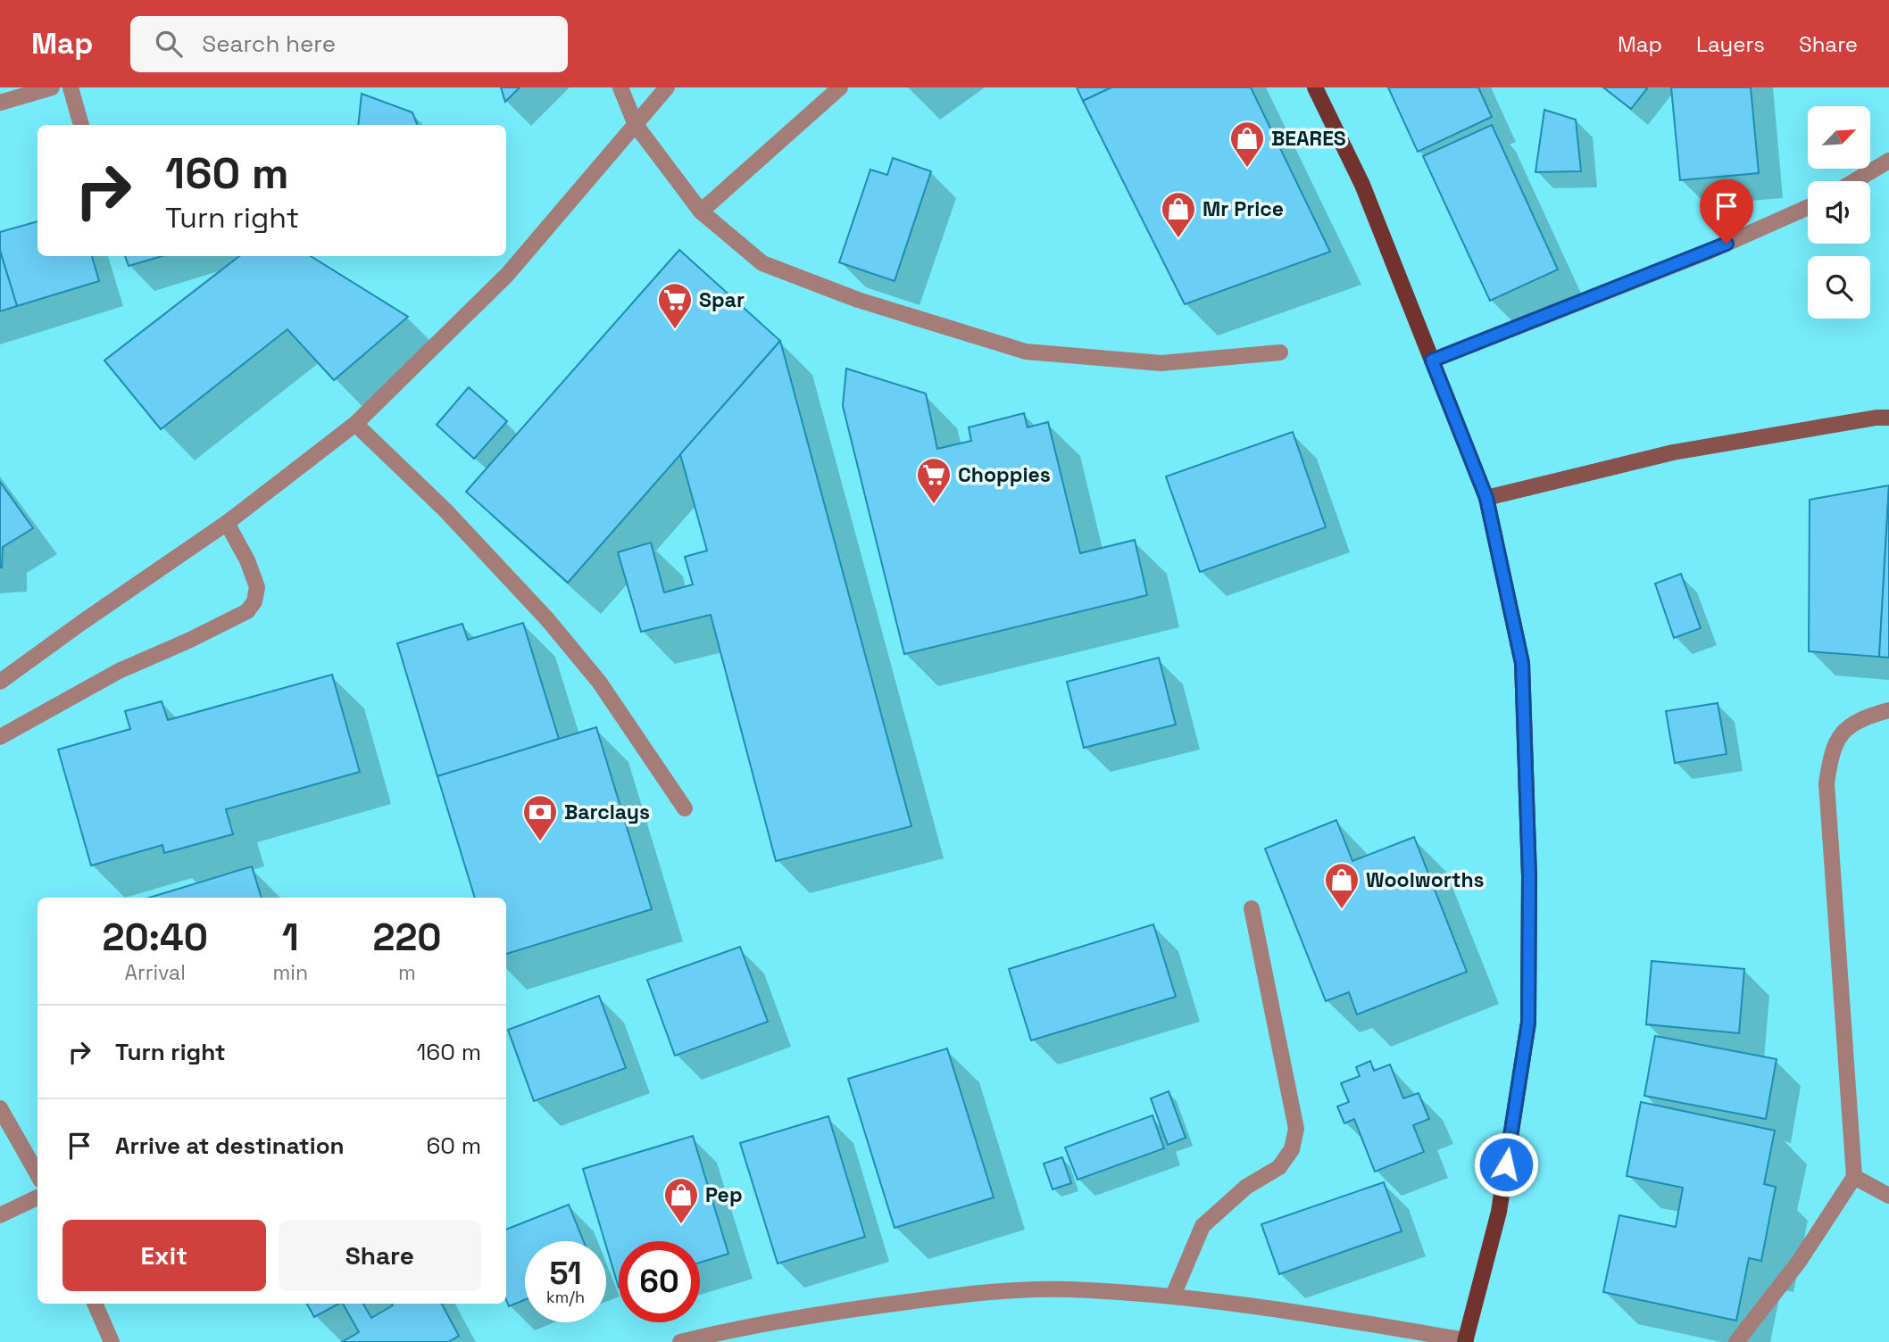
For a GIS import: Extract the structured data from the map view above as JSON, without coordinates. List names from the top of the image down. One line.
{"places":{"shop":["BEARES","Mr Price","Woolworths","Pep"],"supermarket":["Spar","Choppies"],"bank":["Barclays"]},"north":"top right","page":{"header":"Map","search":"Search here","nav":["Map","Layers","Share"],"turn":["160 m","Turn right"],"eta":["20:40","Arrival","1","min","220","m"],"list":[{"name":"Turn right","value":"160 m"},{"name":"Arrive at destination","value":"60 m"}],"buttons":["Exit","Share"],"speed":"51 km/h","limit":"60"}}
